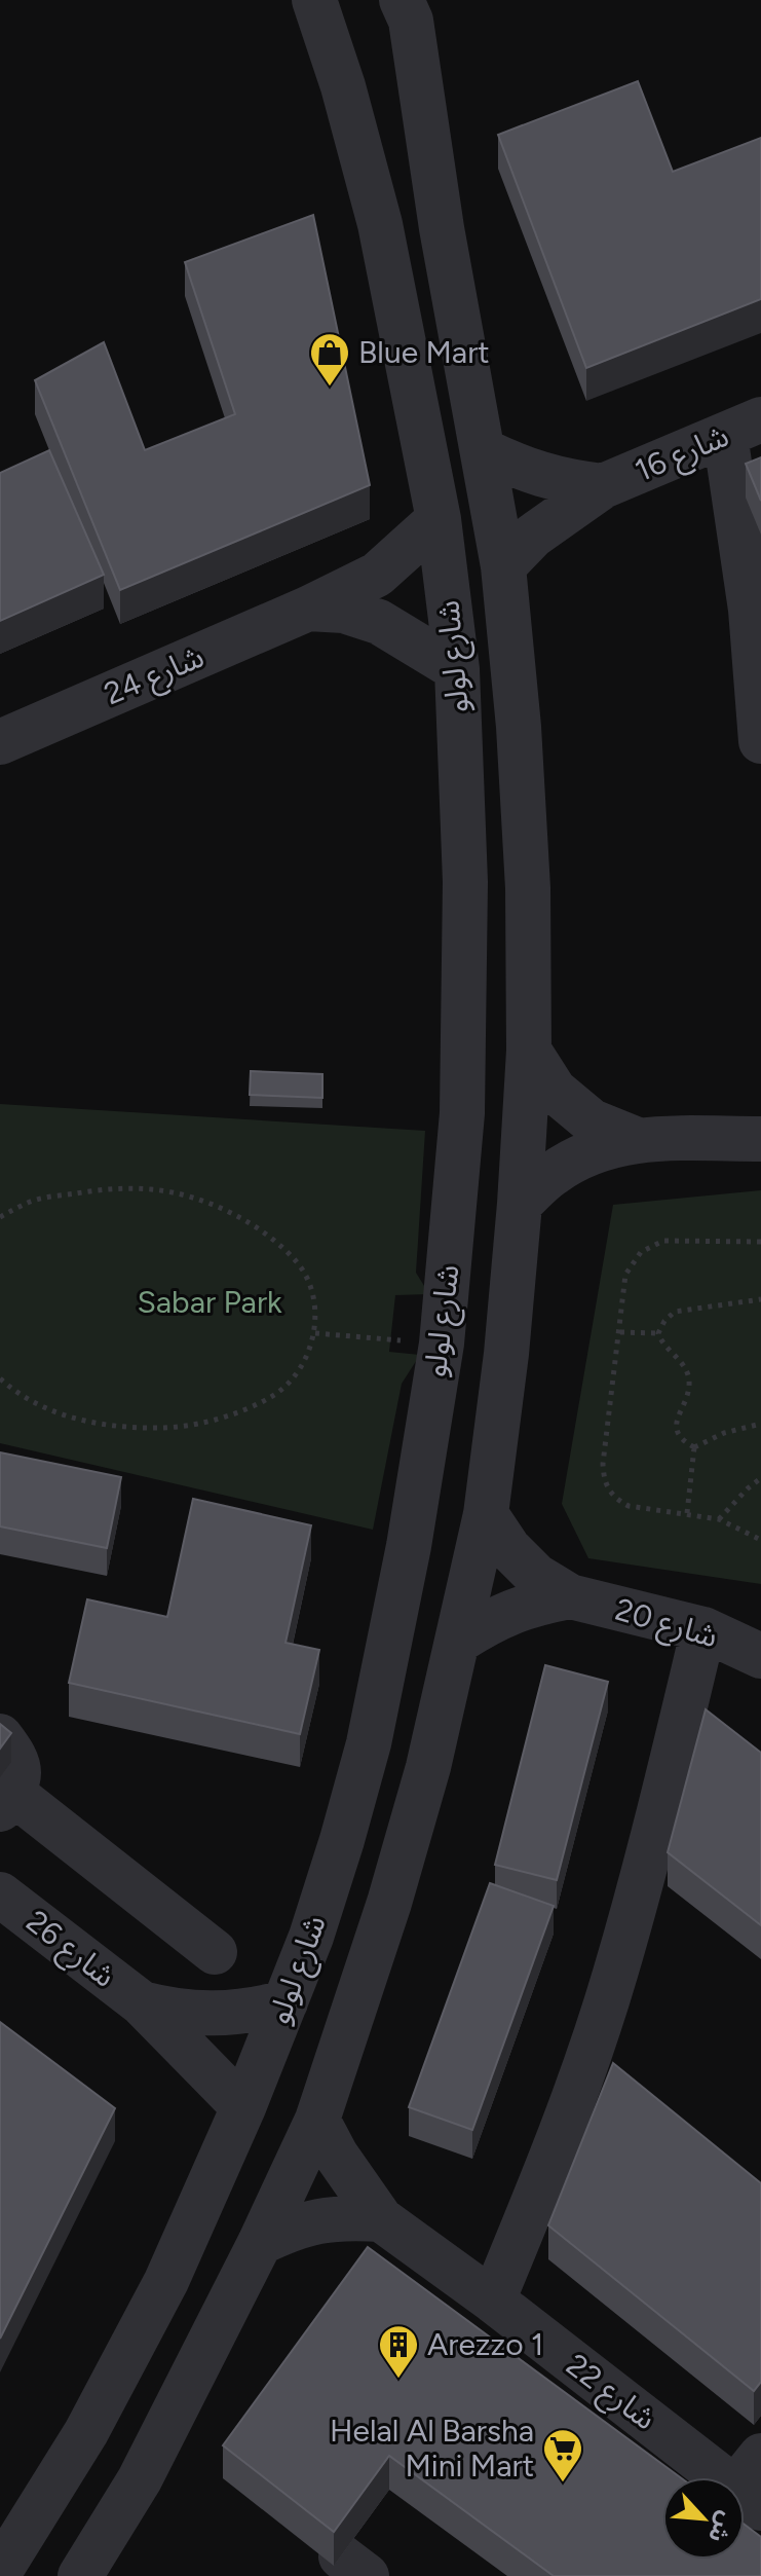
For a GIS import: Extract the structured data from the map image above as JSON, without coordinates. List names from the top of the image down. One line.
{"streets":{"street":["شارع 16","شارع لولو","شارع 24","شارع 20","شارع 26","شارع 22"]},"crossings":[["شارع 16","شارع لولو"],["شارع لولو","شارع 24"],["شارع لولو","شارع 20"],["شارع لولو","شارع 26"],["شارع لولو","شارع 22"]],"parks":["Sabar Park"],"places":{"shop":["Blue Mart"],"building":["Arezzo 1"],"supermarket":["Helal Al Barsha Mini Mart"]},"north":"bottom right"}
